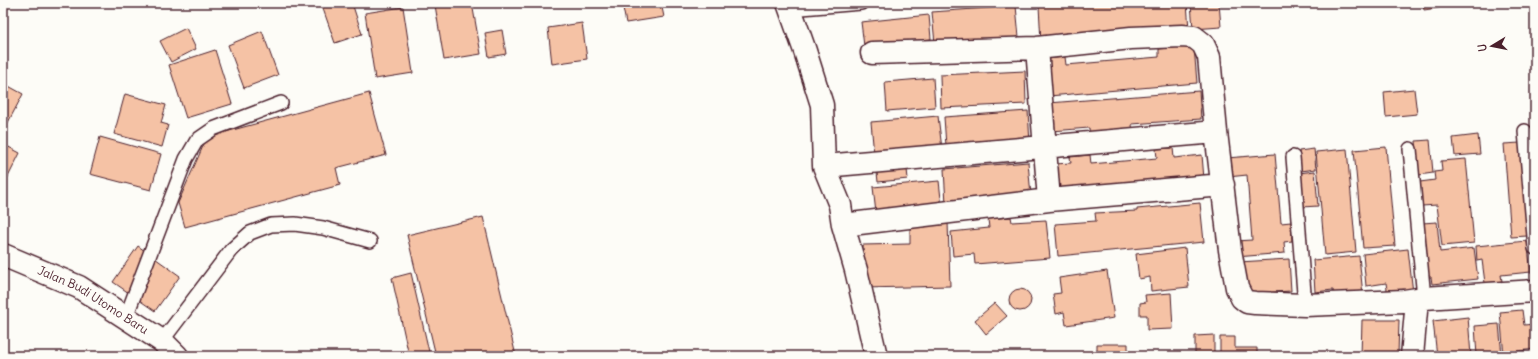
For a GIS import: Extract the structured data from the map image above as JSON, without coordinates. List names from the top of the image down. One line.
{"streets":{"street":["Jalan Budi Utomo Baru"]},"north":"left"}
